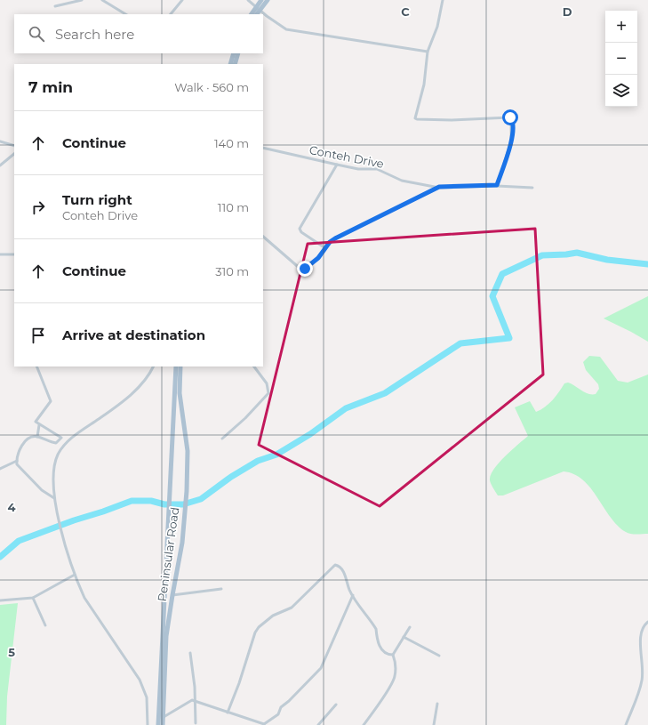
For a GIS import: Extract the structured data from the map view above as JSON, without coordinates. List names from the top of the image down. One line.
{"streets":{"main road":["Peninsular Road"],"street":["Conteh Drive"]},"page":{"map_buttons":["+","−"],"search":"Search here","heading":["7 min","Walk · 560 m"],"list":[["Continue","140 m"],["Turn right","Conteh Drive","110 m"],["Continue","310 m"],"Arrive at destination"]},"grid":{"columns":["C","D"],"rows":["4","5"]}}
